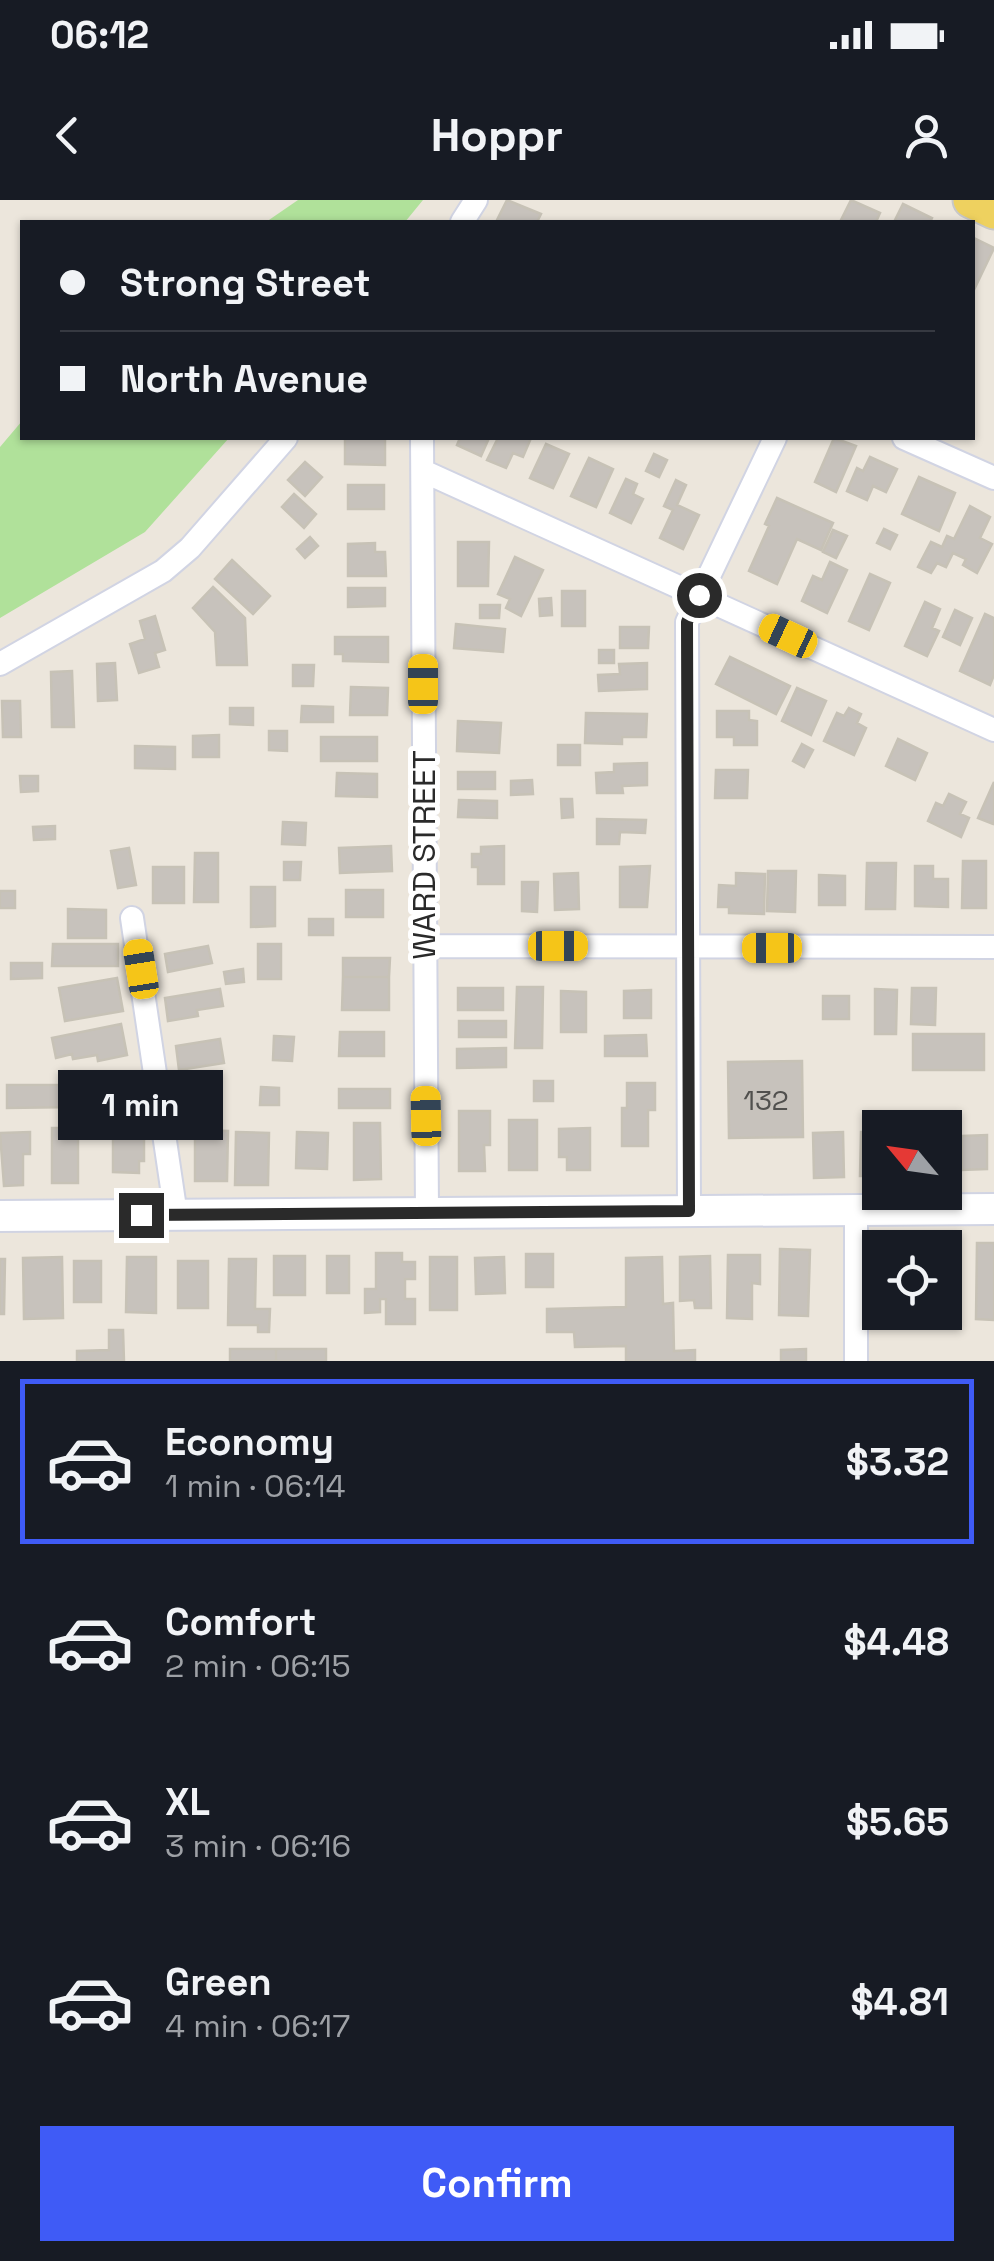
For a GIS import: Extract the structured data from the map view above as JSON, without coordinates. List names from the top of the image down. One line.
{"streets":{"street":["WARD STREET"]},"house_numbers":["132"],"north":"top left","page":{"status":"06:12","header":"Hoppr","banner":["Strong Street","North Avenue"],"bubble":"1 min","list":[{"name":"Economy","note":"1 min · 06:14","value":"$3.32"},{"name":"Comfort","note":"2 min · 06:15","value":"$4.48"},{"name":"XL","note":"3 min · 06:16","value":"$5.65"},{"name":"Green","note":"4 min · 06:17","value":"$4.81"}],"buttons":"Confirm"}}
